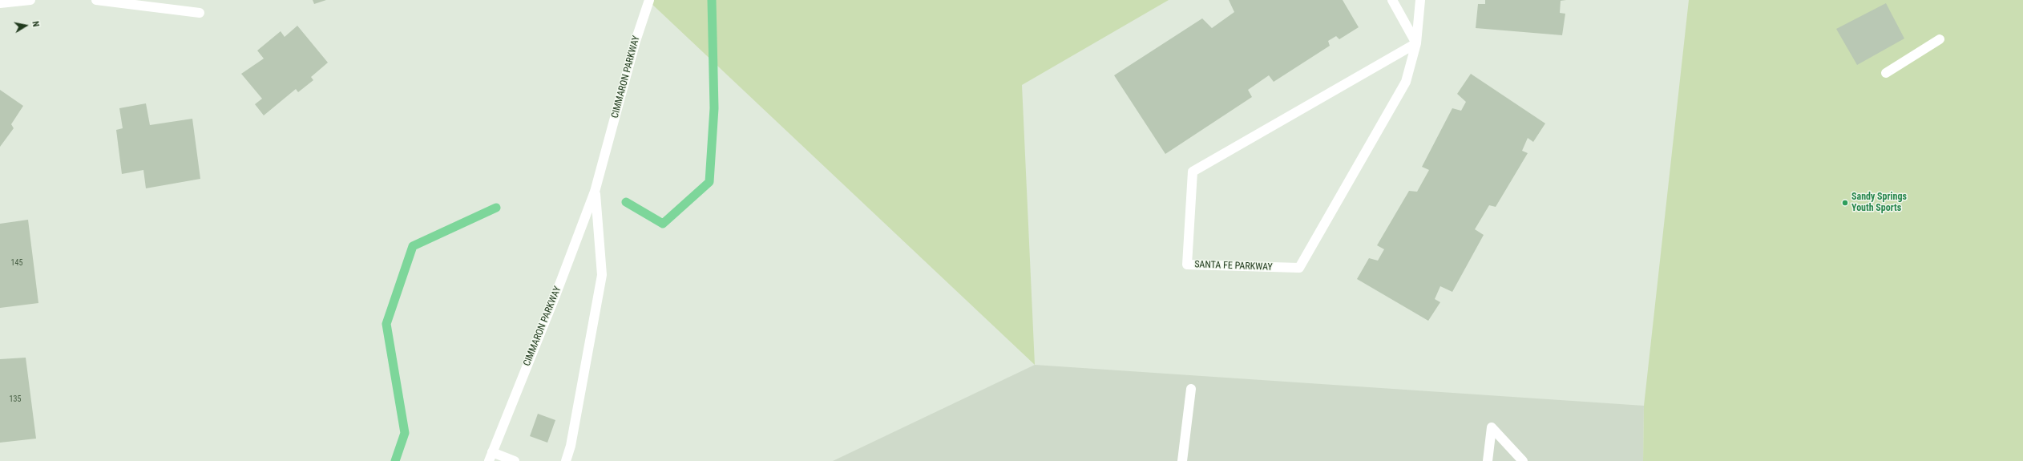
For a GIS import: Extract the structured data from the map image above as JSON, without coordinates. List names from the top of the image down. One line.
{"streets":{"street":["CIMMARON PARKWAY","SANTA FE PARKWAY"]},"places":["Sandy Springs Youth Sports"],"house_numbers":["145","135"],"north":"right"}
